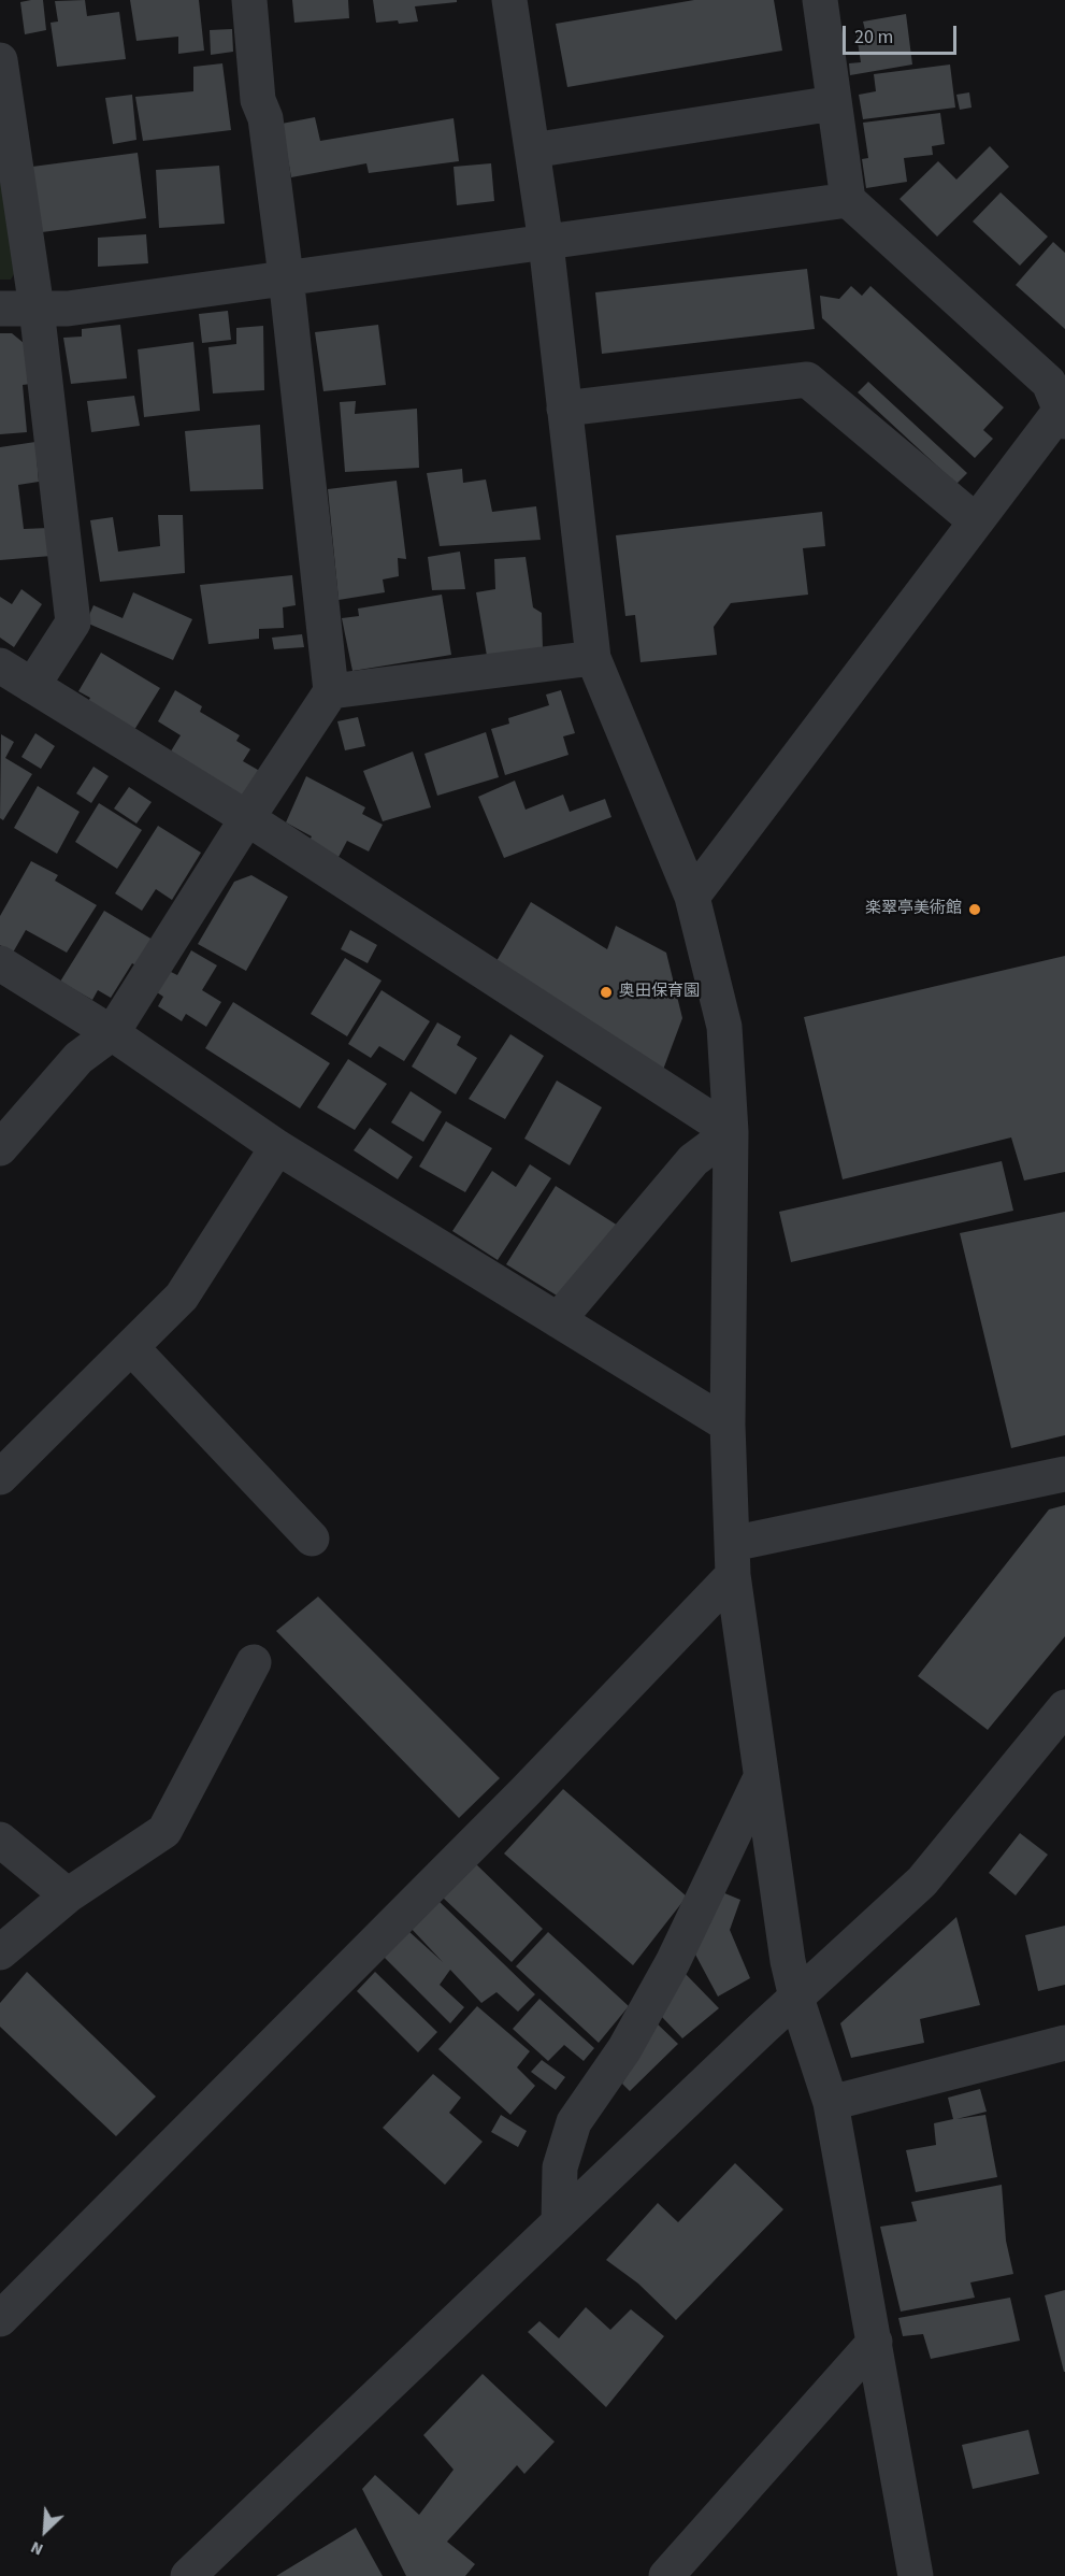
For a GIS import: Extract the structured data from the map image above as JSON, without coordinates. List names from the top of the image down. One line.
{"places":["楽翠亭美術館","奥田保育園"],"scale_bar":"20 m","north":"bottom left"}
